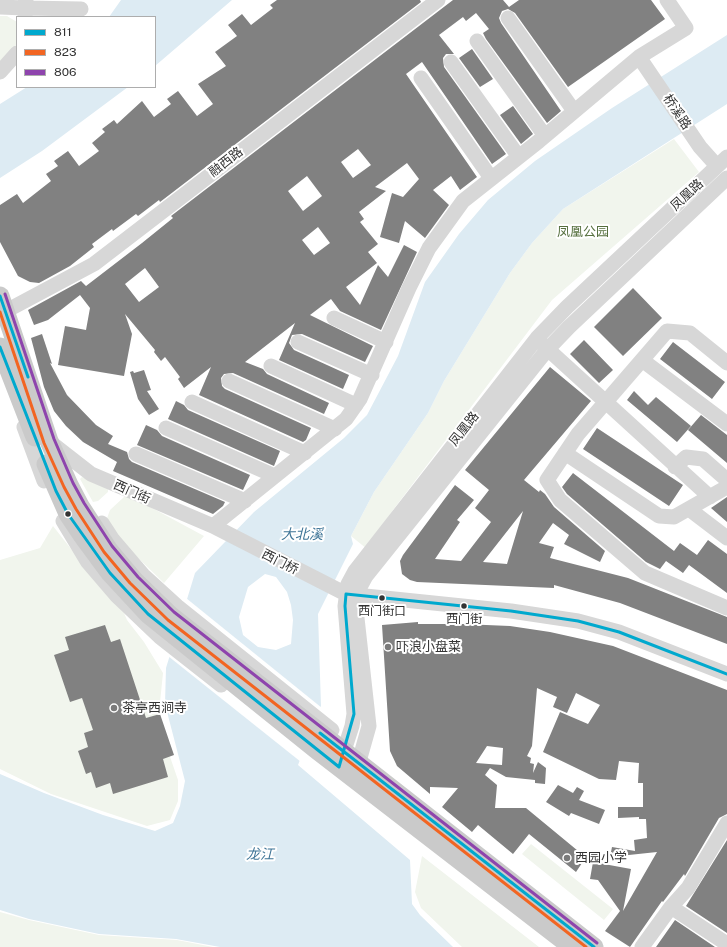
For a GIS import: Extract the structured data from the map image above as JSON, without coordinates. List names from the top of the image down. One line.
{"streets":{"street":["桥溪路","融西路","凤凰路","西门街","西门桥"]},"crossings":[["桥溪路","凤凰路"],["凤凰路","西门桥"],["西门街","西门桥"]],"water":["大北溪","龙江"],"parks":["凤凰公园"],"places":["西门街口","西门街","吓浪小盘菜","茶亭西涧寺","西园小学"],"lines":["transit line 806","transit line 811","transit line 823"],"legend":["811","823","806"]}
